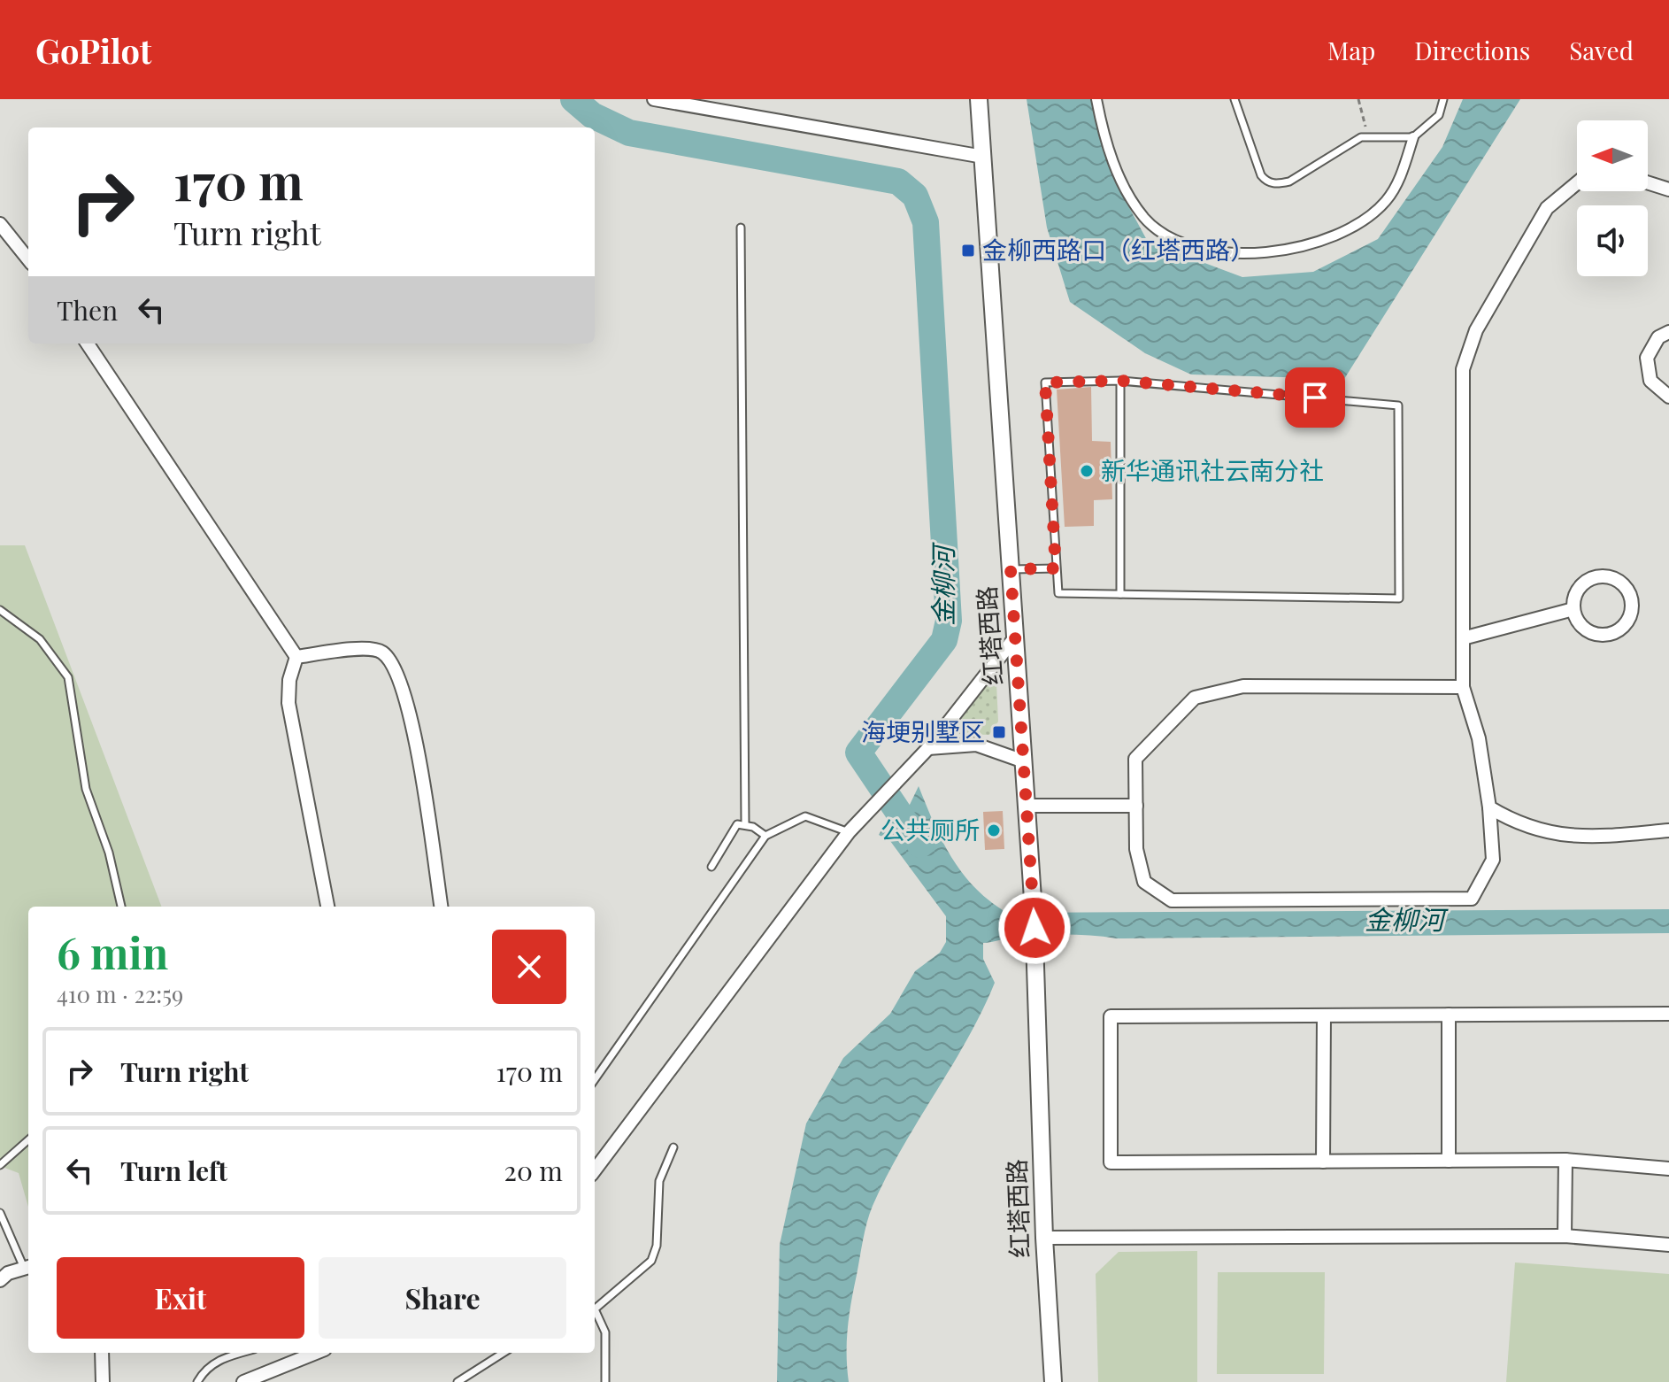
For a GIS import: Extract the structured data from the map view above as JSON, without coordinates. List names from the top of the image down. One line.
{"streets":{"street":["红塔西路"]},"water":["金柳河"],"places":{"transit":["金柳西路口（红塔西路）","海埂别墅区"],"other":["新华通讯社云南分社","公共厕所"]},"north":"left","page":{"header":"GoPilot","nav":["Map","Directions","Saved"],"turn":["170 m","Turn right"],"then":"Then","heading":["6 min","410 m · 22:59"],"list":[{"name":"Turn right","value":"170 m"},{"name":"Turn left","value":"20 m"}],"buttons":["Exit","Share"]}}
